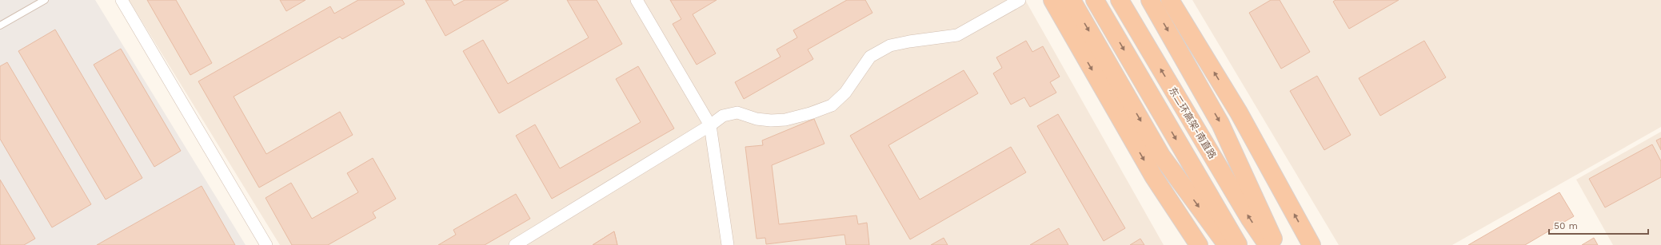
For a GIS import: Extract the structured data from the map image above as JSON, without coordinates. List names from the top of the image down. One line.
{"streets":{"highway":["东二环高架-南直路"]},"scale_bar":"50 m"}
